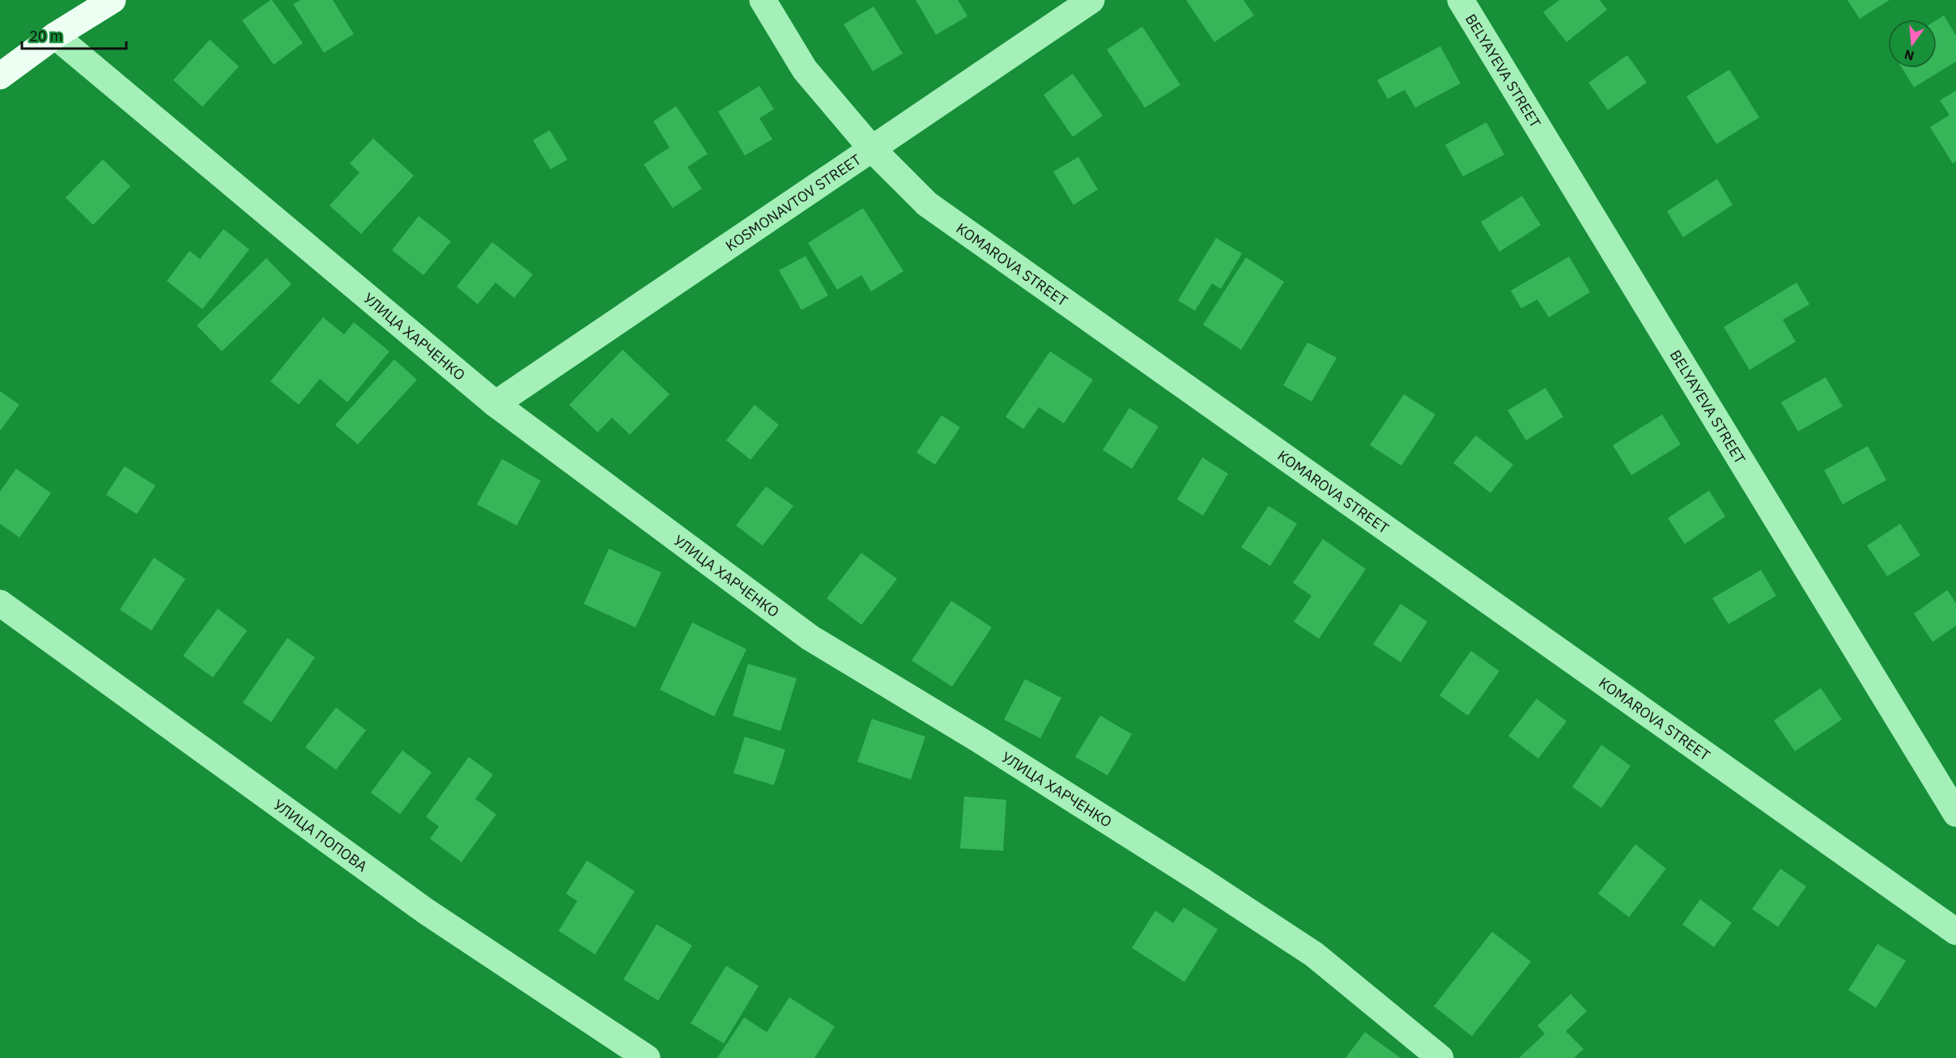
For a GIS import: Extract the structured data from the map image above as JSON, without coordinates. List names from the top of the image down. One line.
{"streets":{"street":["BELYAYEVA STREET","KOSMONAVTOV STREET","KOMAROVA STREET","УЛИЦА ХАРЧЕНКО","УЛИЦА ПОПОВА"]},"crossings":[["KOSMONAVTOV STREET","KOMAROVA STREET"],["KOSMONAVTOV STREET","УЛИЦА ХАРЧЕНКО"]],"scale_bar":"20 m","north":"bottom"}
